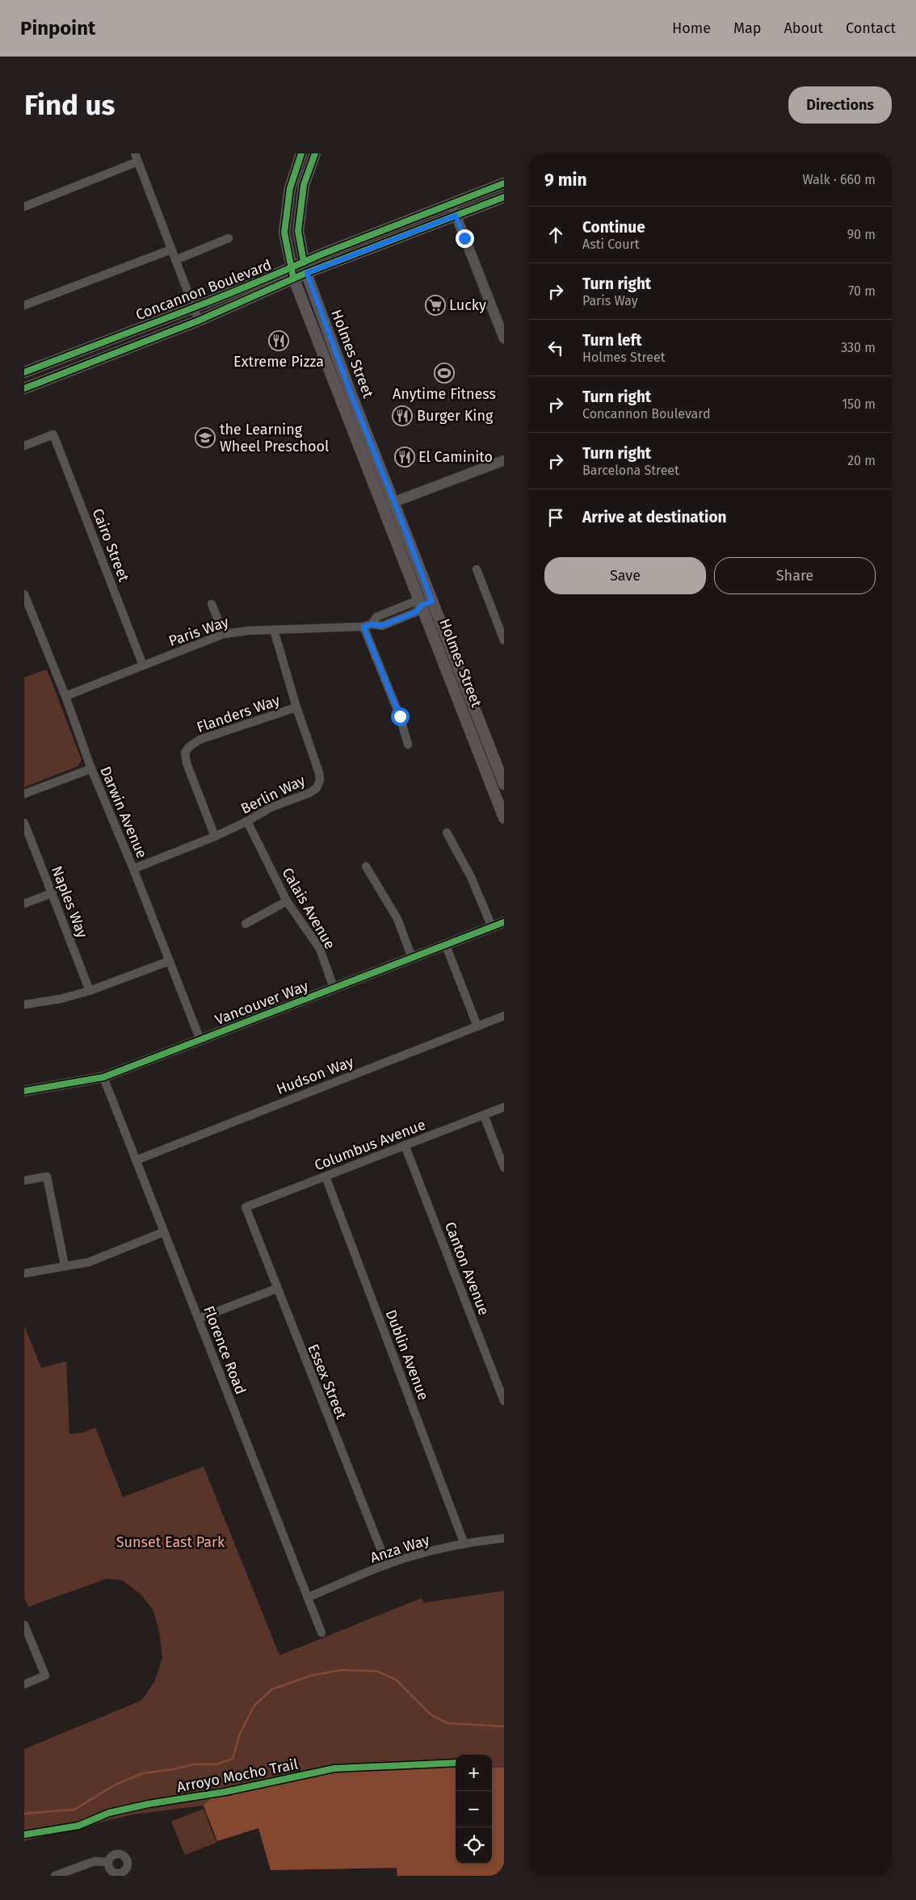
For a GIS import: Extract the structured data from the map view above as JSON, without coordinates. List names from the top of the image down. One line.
{"streets":{"main road":["Concannon Boulevard","Holmes Street"],"street":["Cairo Street","Paris Way","Flanders Way","Berlin Way","Darwin Avenue","Naples Way","Calais Avenue","Vancouver Way","Hudson Way","Columbus Avenue","Canton Avenue","Florence Road","Dublin Avenue","Essex Street","Anza Way"],"cycle path":["Arroyo Mocho Trail"]},"crossings":[["Concannon Boulevard","Holmes Street"],["Holmes Street","Paris Way"],["Cairo Street","Paris Way"],["Paris Way","Berlin Way"],["Paris Way","Darwin Avenue"],["Flanders Way","Berlin Way"],["Berlin Way","Darwin Avenue"],["Berlin Way","Calais Avenue"],["Darwin Avenue","Vancouver Way"],["Calais Avenue","Vancouver Way"],["Vancouver Way","Florence Road"],["Hudson Way","Florence Road"],["Columbus Avenue","Canton Avenue"],["Columbus Avenue","Dublin Avenue"],["Columbus Avenue","Essex Street"],["Florence Road","Anza Way"],["Dublin Avenue","Anza Way"],["Essex Street","Anza Way"]],"parks":["Sunset East Park"],"places":{"supermarket":["Lucky"],"restaurant":["Extreme Pizza","Burger King","El Caminito"],"sports":["Anytime Fitness"],"school or university":["the Learning Wheel Preschool"]},"page":{"header":"Pinpoint","nav":["Home","Map","About","Contact"],"buttons":["Directions",["Save","Share"]],"title":"Find us","heading":["9 min","Walk · 660 m"],"list":[["Continue","Asti Court","90 m"],["Turn right","Paris Way","70 m"],["Turn left","Holmes Street","330 m"],["Turn right","Concannon Boulevard","150 m"],["Turn right","Barcelona Street","20 m"],"Arrive at destination"],"map_buttons":["+","−"]}}
